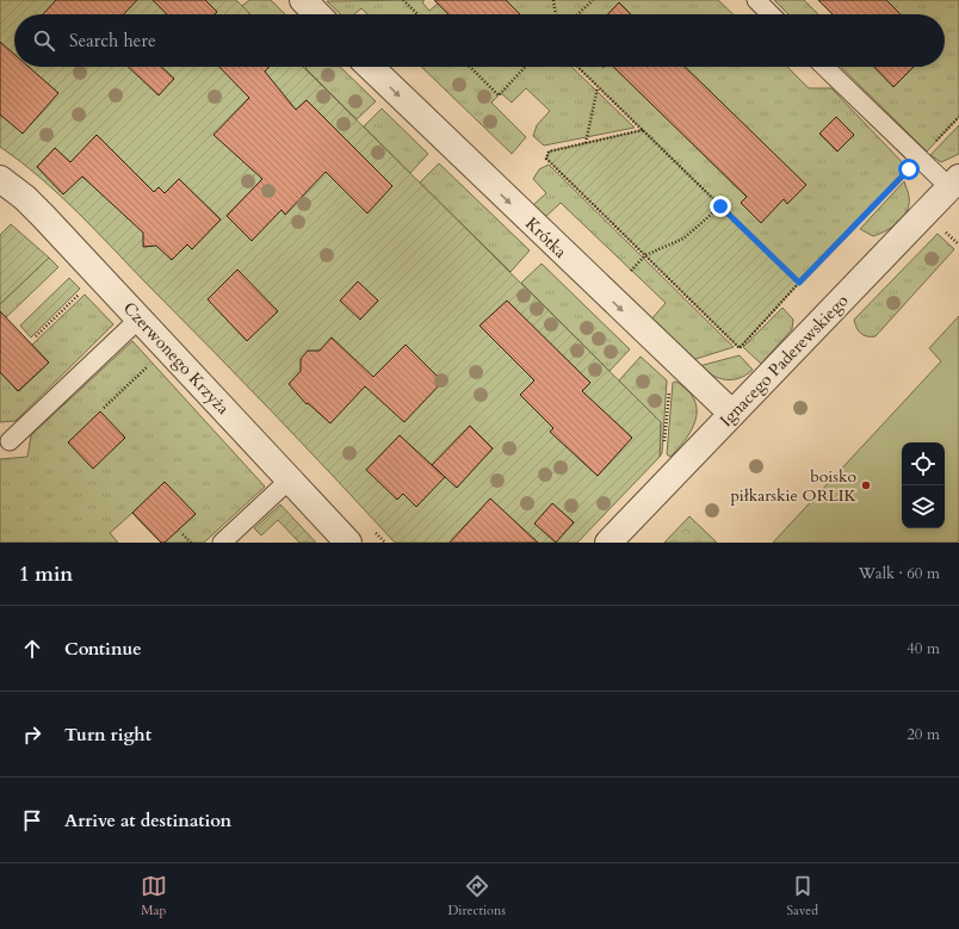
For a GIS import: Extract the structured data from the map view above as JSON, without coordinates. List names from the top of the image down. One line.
{"streets":{"street":["Krótka","Czerwonego Krzyża","Ignacego Paderewskiego"]},"crossings":[["Krótka","Ignacego Paderewskiego"]],"one_way":["Krótka"],"places":["boisko piłkarskie ORLIK"],"page":{"search":"Search here","heading":["1 min","Walk · 60 m"],"list":[["Continue","40 m"],["Turn right","20 m"],"Arrive at destination"],"nav":["Map","Directions","Saved"]}}
